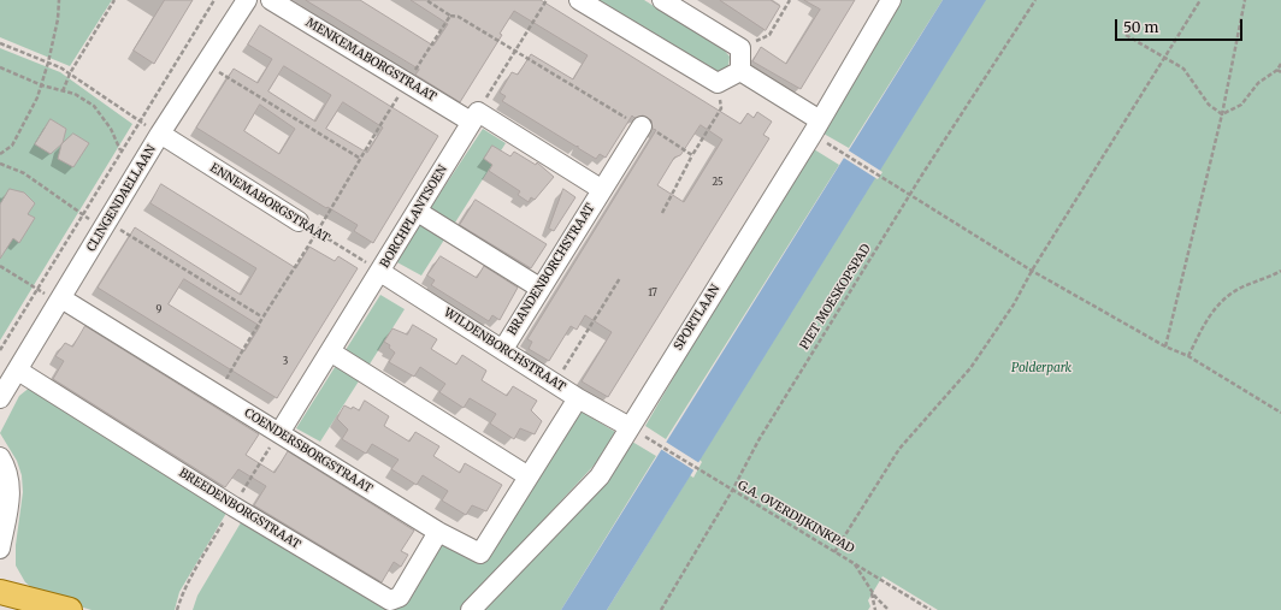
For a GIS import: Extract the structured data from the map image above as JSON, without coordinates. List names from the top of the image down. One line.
{"streets":{"street":["MENKEMABORGSTRAAT","CLINGENDAELLAAN","ENNEMABORGSTRAAT","BORCHPLANTSOEN","BRANDENBORCHSTRAAT","SPORTLAAN","WILDENBORCHSTRAAT","COENDERSBORGSTRAAT","BREEDENBORGSTRAAT"],"path":["PIET MOESKOPSPAD","G.A. OVERDIJKINKPAD"]},"crossings":[["MENKEMABORGSTRAAT","BORCHPLANTSOEN"],["CLINGENDAELLAAN","ENNEMABORGSTRAAT"],["CLINGENDAELLAAN","COENDERSBORGSTRAAT"],["CLINGENDAELLAAN","BREEDENBORGSTRAAT"],["ENNEMABORGSTRAAT","BORCHPLANTSOEN"],["ENNEMABORGSTRAAT","WILDENBORCHSTRAAT"],["BORCHPLANTSOEN","WILDENBORCHSTRAAT"],["BORCHPLANTSOEN","COENDERSBORGSTRAAT"],["BRANDENBORCHSTRAAT","WILDENBORCHSTRAAT"],["PIET MOESKOPSPAD","G.A. OVERDIJKINKPAD"],["SPORTLAAN","WILDENBORCHSTRAAT"],["WILDENBORCHSTRAAT","COENDERSBORGSTRAAT"],["COENDERSBORGSTRAAT","BREEDENBORGSTRAAT"]],"parks":["Polderpark"],"house_numbers":["25","17","9","3"],"scale_bar":"50 m"}
